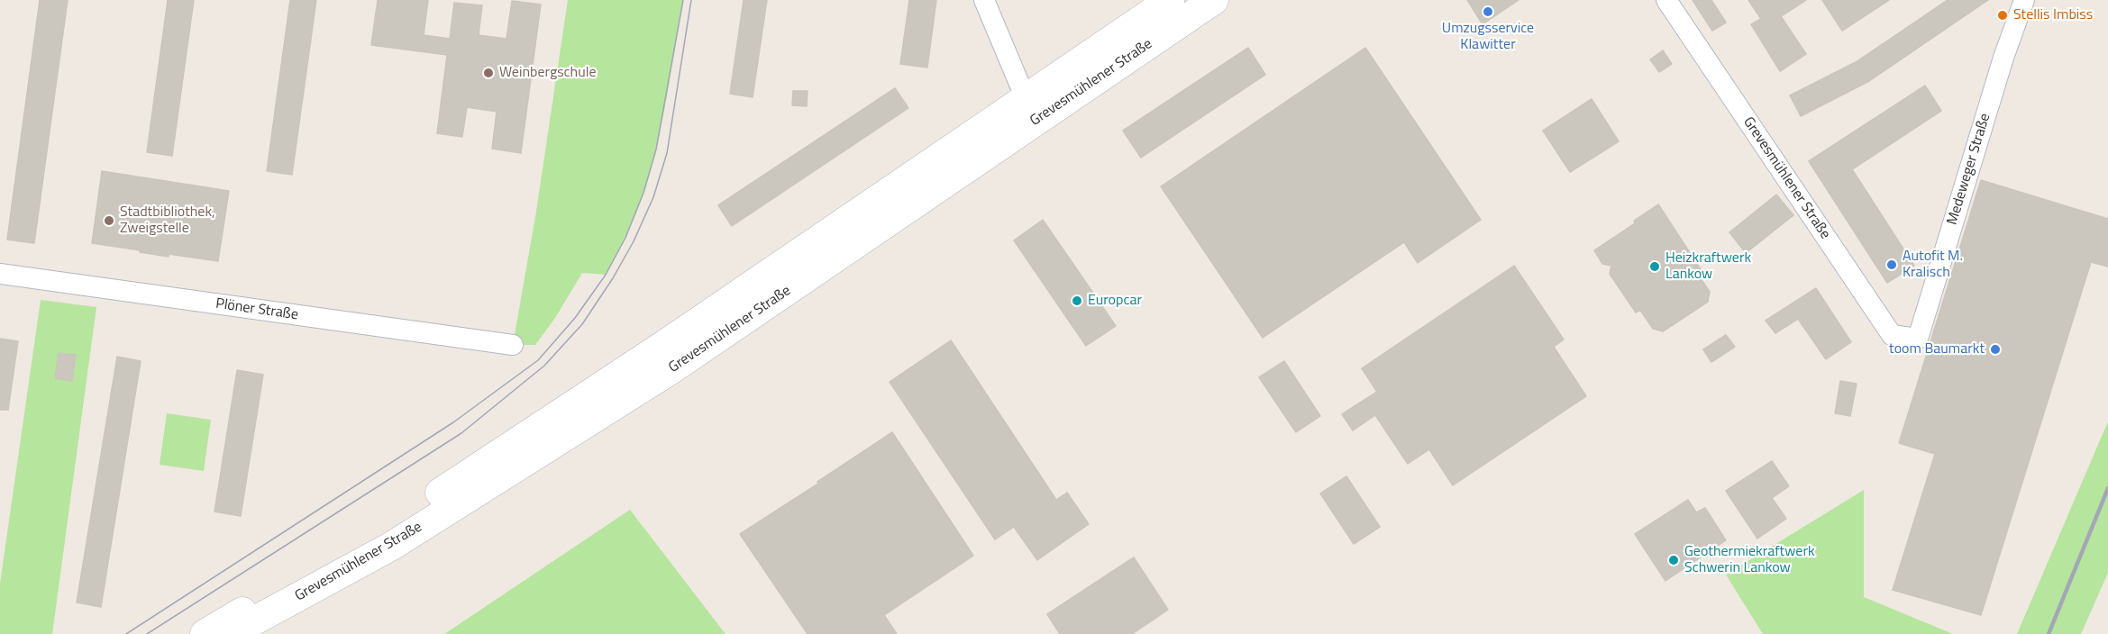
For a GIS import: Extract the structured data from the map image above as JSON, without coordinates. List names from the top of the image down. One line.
{"streets":{"street":["Grevesmühlener Straße","Medeweger Straße","Plöner Straße"]},"crossings":[["Grevesmühlener Straße","Medeweger Straße"]],"places":["Umzugsservice Klawitter","Stellis Imbiss","Weinbergschule","Stadtbibliothek, Zweigstelle","Autofit M. Kralisch","Heizkraftwerk Lankow","Europcar","toom Baumarkt","Geothermiekraftwerk Schwerin Lankow"]}
